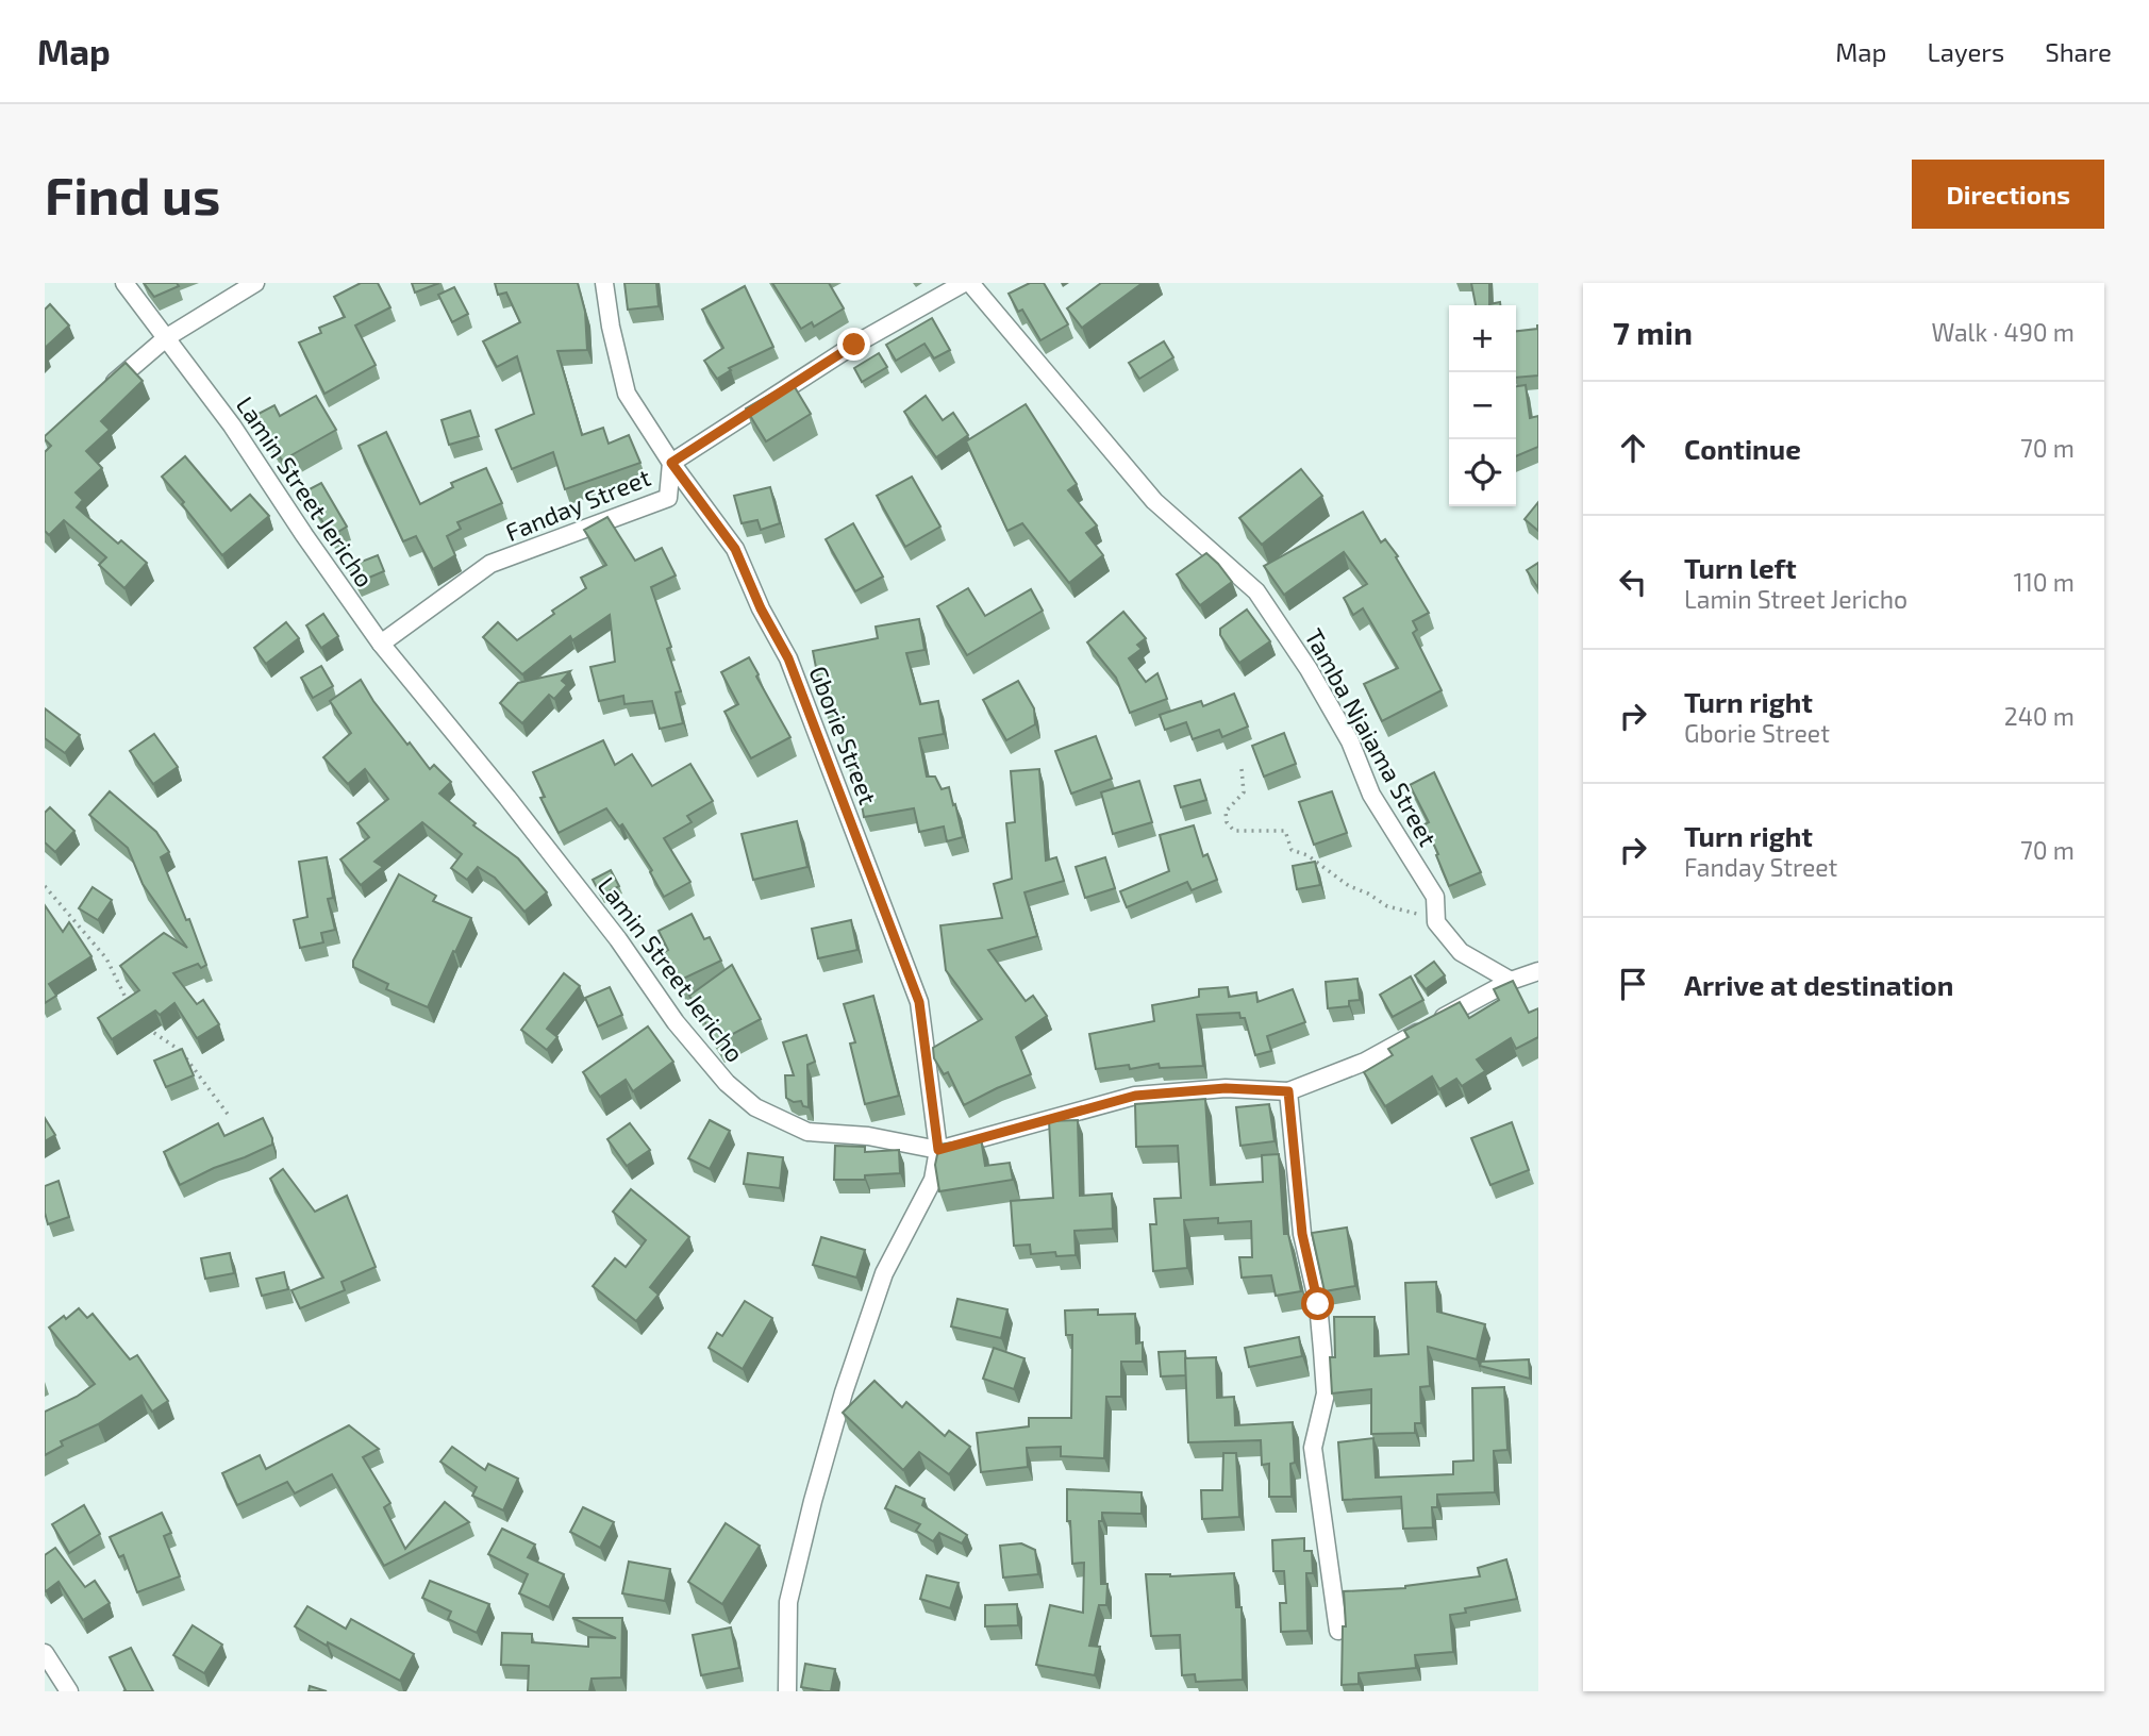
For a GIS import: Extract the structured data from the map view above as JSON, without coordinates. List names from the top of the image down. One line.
{"streets":{"street":["Lamin Street Jericho","Fanday Street","Gborie Street","Tamba Njaiama Street"]},"crossings":[["Lamin Street Jericho","Fanday Street"],["Lamin Street Jericho","Gborie Street"],["Lamin Street Jericho","Tamba Njaiama Street"],["Fanday Street","Gborie Street"]],"page":{"header":"Map","nav":["Map","Layers","Share"],"buttons":"Directions","title":"Find us","heading":["7 min","Walk · 490 m"],"map_buttons":["+","−"],"list":[["Continue","70 m"],["Turn left","Lamin Street Jericho","110 m"],["Turn right","Gborie Street","240 m"],["Turn right","Fanday Street","70 m"],"Arrive at destination"]}}
